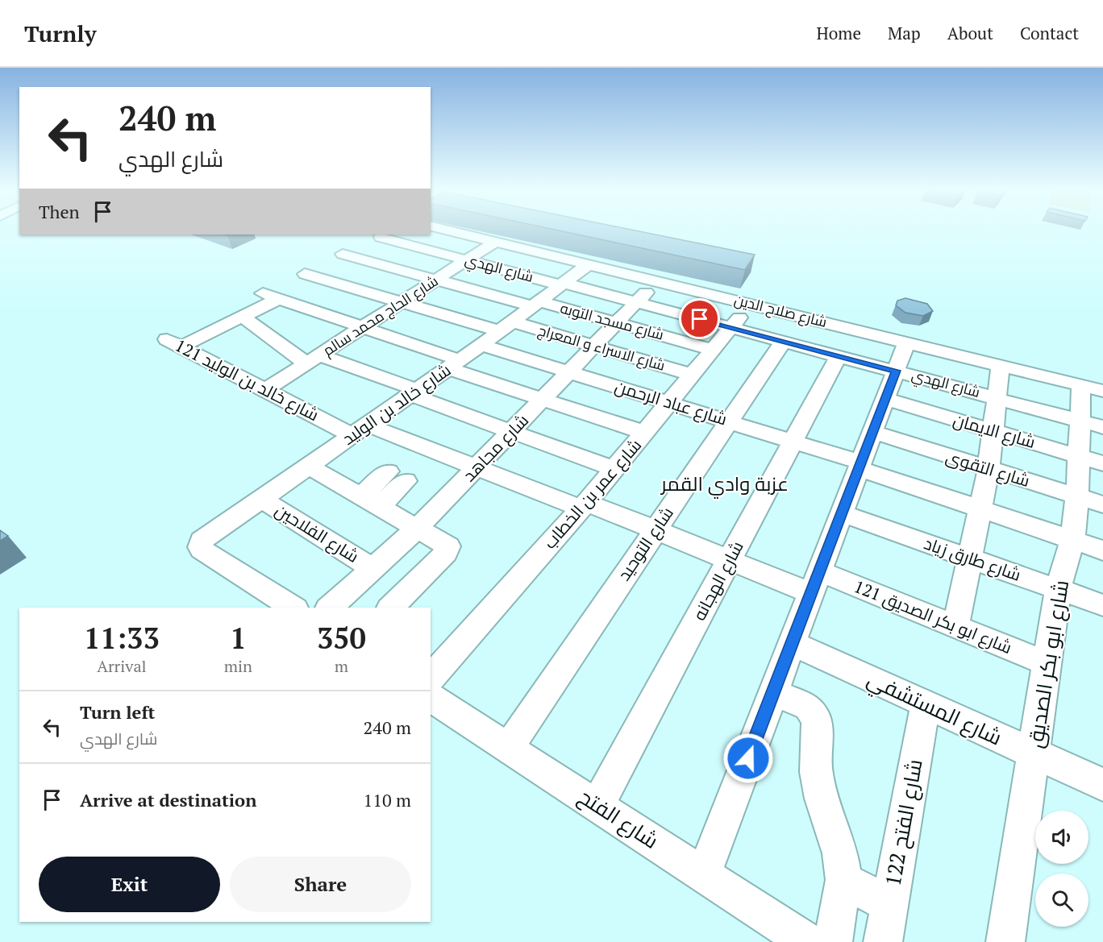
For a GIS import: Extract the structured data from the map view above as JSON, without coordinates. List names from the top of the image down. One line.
{"streets":{"street":["شارع الهدي","شارع صلاح الدين","شارع الحاج محمد سالم","شارع مسجد التوبه","شارع الاسراء و المعراج","شارع خالد بن الوليد 121","شارع عباد الرحمن","شارع خالد بن الوليد","شارع الايمان","شارع مجاهد","شارع التقوى","شارع عمر بن الخطاب","شارع الفلاحين","شارع التوحيد","شارع طارق زياد","شارع الهجانه","شارع ابو بكر الصديق 121","شارع ابو بكر الصديق","شارع المستشفي","شارع الفتح","شارع الفتح 122"]},"crossings":[["شارع الهدي","شارع الحاج محمد سالم"],["شارع الهدي","شارع خالد بن الوليد"],["شارع الهدي","شارع مجاهد"],["شارع الهدي","شارع عمر بن الخطاب"],["شارع الهدي","شارع التوحيد"],["شارع الهدي","شارع الهجانه"],["شارع الهدي","شارع ابو بكر الصديق"],["شارع صلاح الدين","شارع الحاج محمد سالم"],["شارع صلاح الدين","شارع خالد بن الوليد"],["شارع صلاح الدين","شارع مجاهد"],["شارع صلاح الدين","شارع عمر بن الخطاب"],["شارع صلاح الدين","شارع ابو بكر الصديق"],["شارع الحاج محمد سالم","شارع مسجد التوبه"],["شارع الحاج محمد سالم","شارع الاسراء و المعراج"],["شارع الحاج محمد سالم","شارع خالد بن الوليد 121"],["شارع مسجد التوبه","شارع خالد بن الوليد"],["شارع مسجد التوبه","شارع مجاهد"],["شارع مسجد التوبه","شارع عمر بن الخطاب"],["شارع الاسراء و المعراج","شارع خالد بن الوليد"],["شارع الاسراء و المعراج","شارع مجاهد"],["شارع الاسراء و المعراج","شارع عمر بن الخطاب"],["شارع خالد بن الوليد 121","شارع خالد بن الوليد"],["شارع خالد بن الوليد 121","شارع مجاهد"],["شارع خالد بن الوليد 121","شارع عمر بن الخطاب"],["شارع خالد بن الوليد 121","شارع ابو بكر الصديق 121"],["شارع عباد الرحمن","شارع خالد بن الوليد"],["شارع عباد الرحمن","شارع مجاهد"],["شارع عباد الرحمن","شارع عمر بن الخطاب"],["شارع عباد الرحمن","شارع التوحيد"],["شارع عباد الرحمن","شارع الهجانه"],["شارع عباد الرحمن","شارع ابو بكر الصديق"],["شارع خالد بن الوليد","شارع الفلاحين"],["شارع الايمان","شارع ابو بكر الصديق"],["شارع مجاهد","شارع الفلاحين"],["شارع التقوى","شارع ابو بكر الصديق"],["شارع عمر بن الخطاب","شارع ابو بكر الصديق 121"],["شارع التوحيد","شارع ابو بكر الصديق 121"],["شارع التوحيد","شارع الفتح"],["شارع طارق زياد","شارع ابو بكر الصديق"],["شارع الهجانه","شارع ابو بكر الصديق 121"],["شارع الهجانه","شارع الفتح"],["شارع ابو بكر الصديق 121","شارع ابو بكر الصديق"],["شارع ابو بكر الصديق","شارع المستشفي"],["شارع المستشفي","شارع الفتح 122"]],"districts":["عزبة وادي القمر"],"page":{"header":"Turnly","nav":["Home","Map","About","Contact"],"turn":["240 m","شارع الهدي"],"then":"Then","eta":["11:33","Arrival","1","min","350","m"],"list":[{"name":"Turn left","note":"شارع الهدي","value":"240 m"},{"name":"Arrive at destination","value":"110 m"}],"buttons":["Exit","Share"]}}
